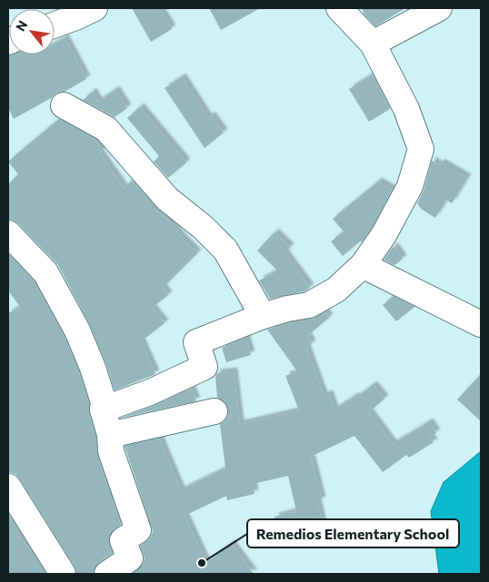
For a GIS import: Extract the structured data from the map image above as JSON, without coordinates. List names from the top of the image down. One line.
{"places":["Remedios Elementary School"],"north":"top left"}
